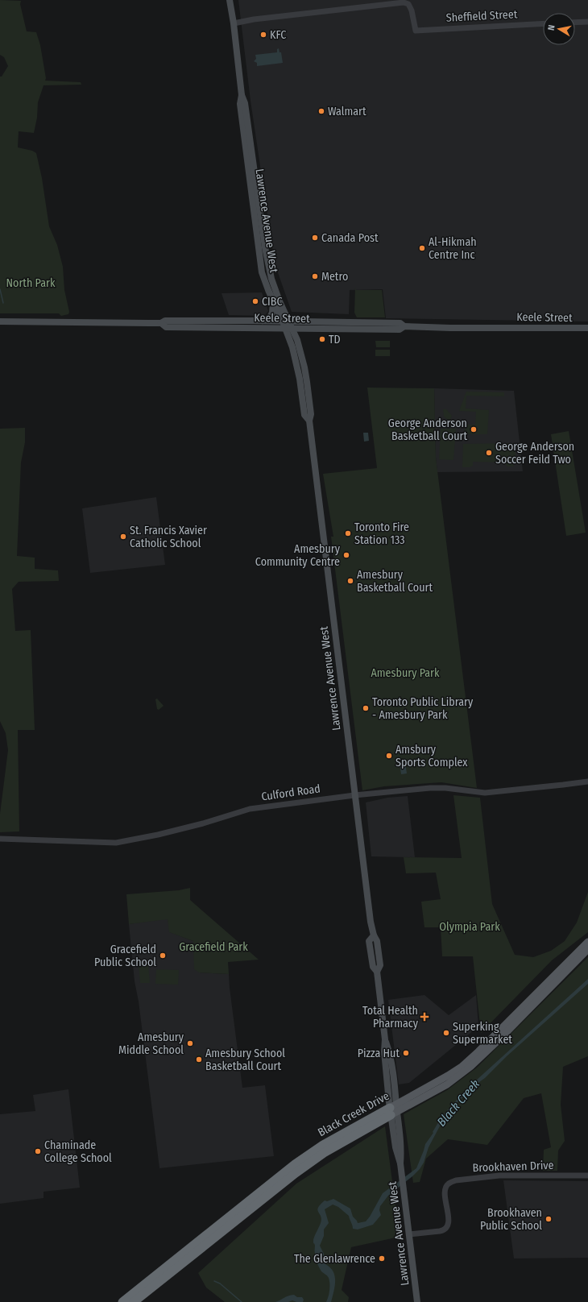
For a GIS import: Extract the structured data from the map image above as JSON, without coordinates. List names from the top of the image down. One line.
{"streets":{"highway":["Black Creek Drive"],"main road":["Lawrence Avenue West","Keele Street"],"street":["Sheffield Street","Culford Road","Brookhaven Drive"]},"crossings":[["Sheffield Street","Lawrence Avenue West"],["Lawrence Avenue West","Keele Street"],["Lawrence Avenue West","Culford Road"],["Lawrence Avenue West","Black Creek Drive"],["Lawrence Avenue West","Brookhaven Drive"]],"water":["Black Creek"],"parks":["North Park","Amesbury Park","Olympia Park","Gracefield Park"],"places":{"other":["KFC","Walmart","Canada Post","Al-Hikmah Centre Inc","Metro","CIBC","TD","George Anderson Basketball Court","George Anderson Soccer Feild Two","Toronto Fire Station 133","St. Francis Xavier Catholic School","Amesbury Community Centre","Amesbury Basketball Court","Toronto Public Library - Amesbury Park","Amsbury Sports Complex","Gracefield Public School","Superking Supermarket","Amesbury Middle School","Pizza Hut","Amesbury School Basketball Court","Chaminade College School","Brookhaven Public School","The Glenlawrence"],"health":["Total Health Pharmacy"]},"north":"left"}
